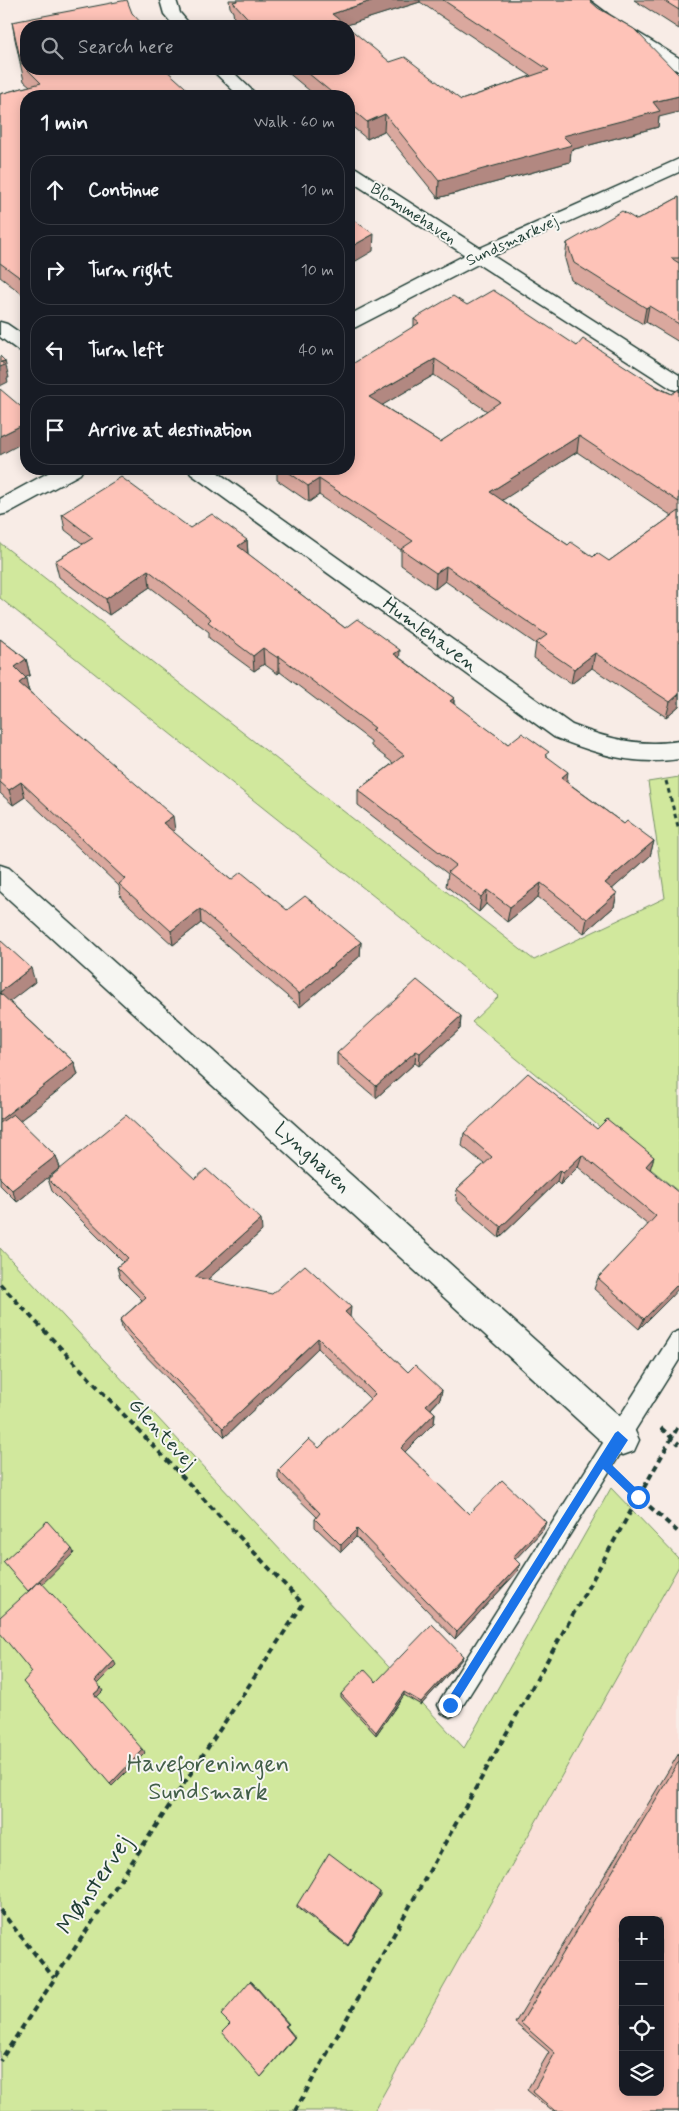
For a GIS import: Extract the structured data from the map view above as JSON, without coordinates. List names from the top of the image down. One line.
{"streets":{"street":["Blommehaven","Sundsmarkvej","Humlehaven","Lynghaven"],"path":["Glentevej","Mønstervej"]},"crossings":[["Blommehaven","Sundsmarkvej"],["Glentevej","Mønstervej"]],"parks":["Haveforeningen Sundsmark"],"page":{"search":"Search here","heading":["1 min","Walk · 60 m"],"list":[["Continue","10 m"],["Turn right","10 m"],["Turn left","40 m"],"Arrive at destination"],"map_buttons":["+","−"]}}
